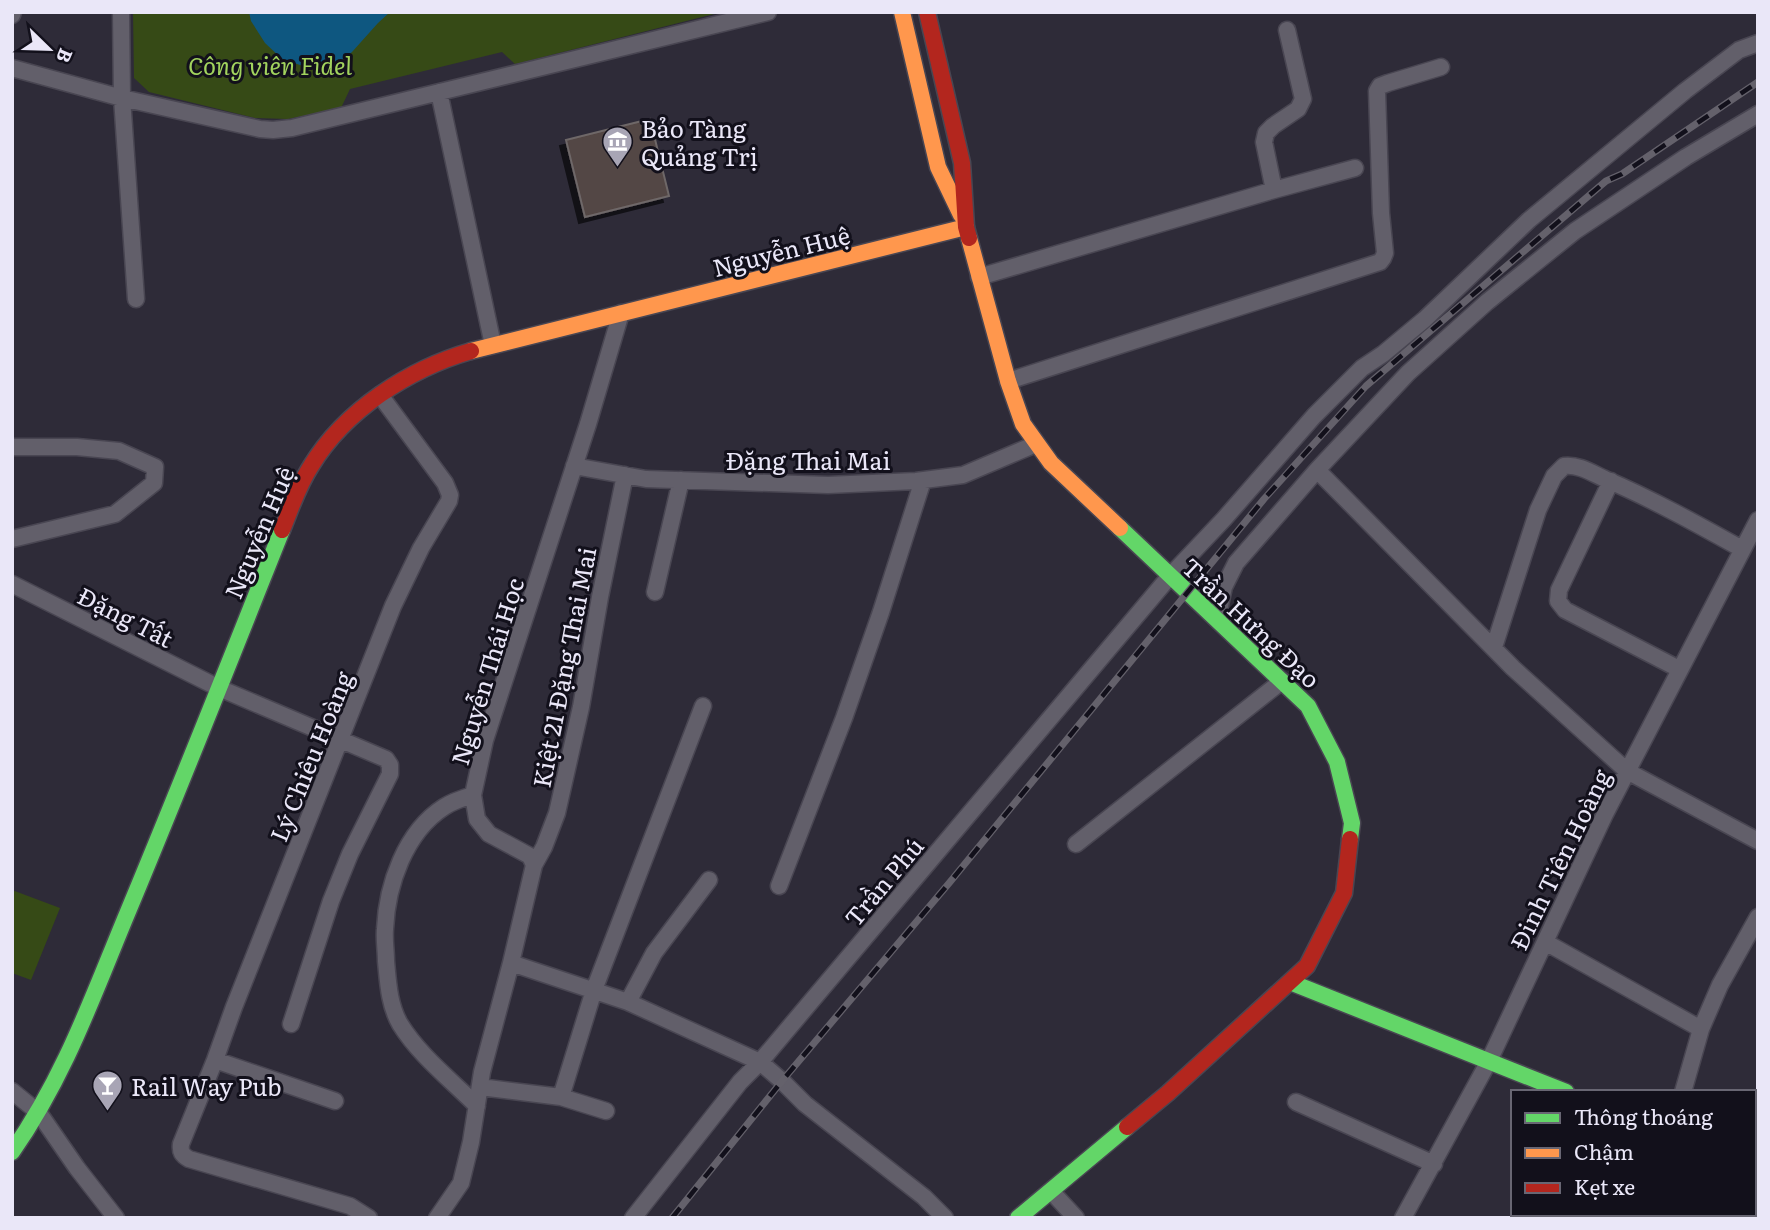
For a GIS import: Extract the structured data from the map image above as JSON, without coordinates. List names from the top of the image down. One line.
{"streets":{"street":["Nguyễn Huệ","Đặng Thai Mai","Đặng Tất","Trần Hưng Đạo","Kiệt 21 Đặng Thai Mai","Nguyễn Thái Học","Lý Chiêu Hoàng","Đinh Tiên Hoàng","Trần Phú"]},"crossings":[["Nguyễn Huệ","Đặng Tất"],["Nguyễn Huệ","Trần Hưng Đạo"],["Nguyễn Huệ","Nguyễn Thái Học"],["Nguyễn Huệ","Lý Chiêu Hoàng"],["Đặng Thai Mai","Trần Hưng Đạo"],["Đặng Thai Mai","Kiệt 21 Đặng Thai Mai"],["Đặng Thai Mai","Nguyễn Thái Học"],["Đặng Tất","Lý Chiêu Hoàng"],["Trần Hưng Đạo","Trần Phú"],["Kiệt 21 Đặng Thai Mai","Nguyễn Thái Học"]],"parks":["Công viên Fidel"],"places":{"museum":["Bảo Tàng Quảng Trị"],"bar":["Rail Way Pub"]},"legend":["Thông thoáng","Chậm","Kẹt xe"],"north":"bottom right"}
